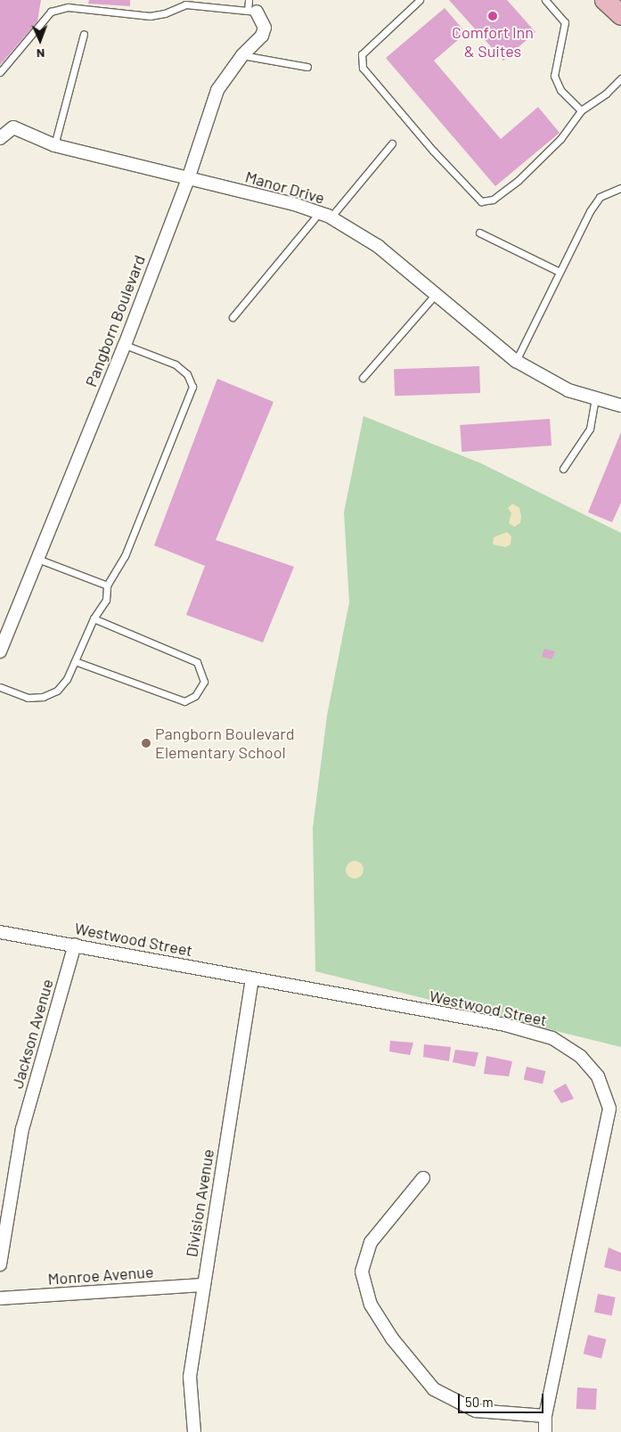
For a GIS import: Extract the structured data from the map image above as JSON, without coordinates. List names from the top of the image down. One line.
{"streets":{"street":["Manor Drive","Pangborn Boulevard","Westwood Street","Jackson Avenue","Division Avenue","Monroe Avenue"]},"crossings":[["Manor Drive","Pangborn Boulevard"],["Westwood Street","Jackson Avenue"],["Westwood Street","Division Avenue"],["Division Avenue","Monroe Avenue"]],"places":["Comfort Inn & Suites","Pangborn Boulevard Elementary School"],"scale_bar":"50 m","north":"bottom"}
